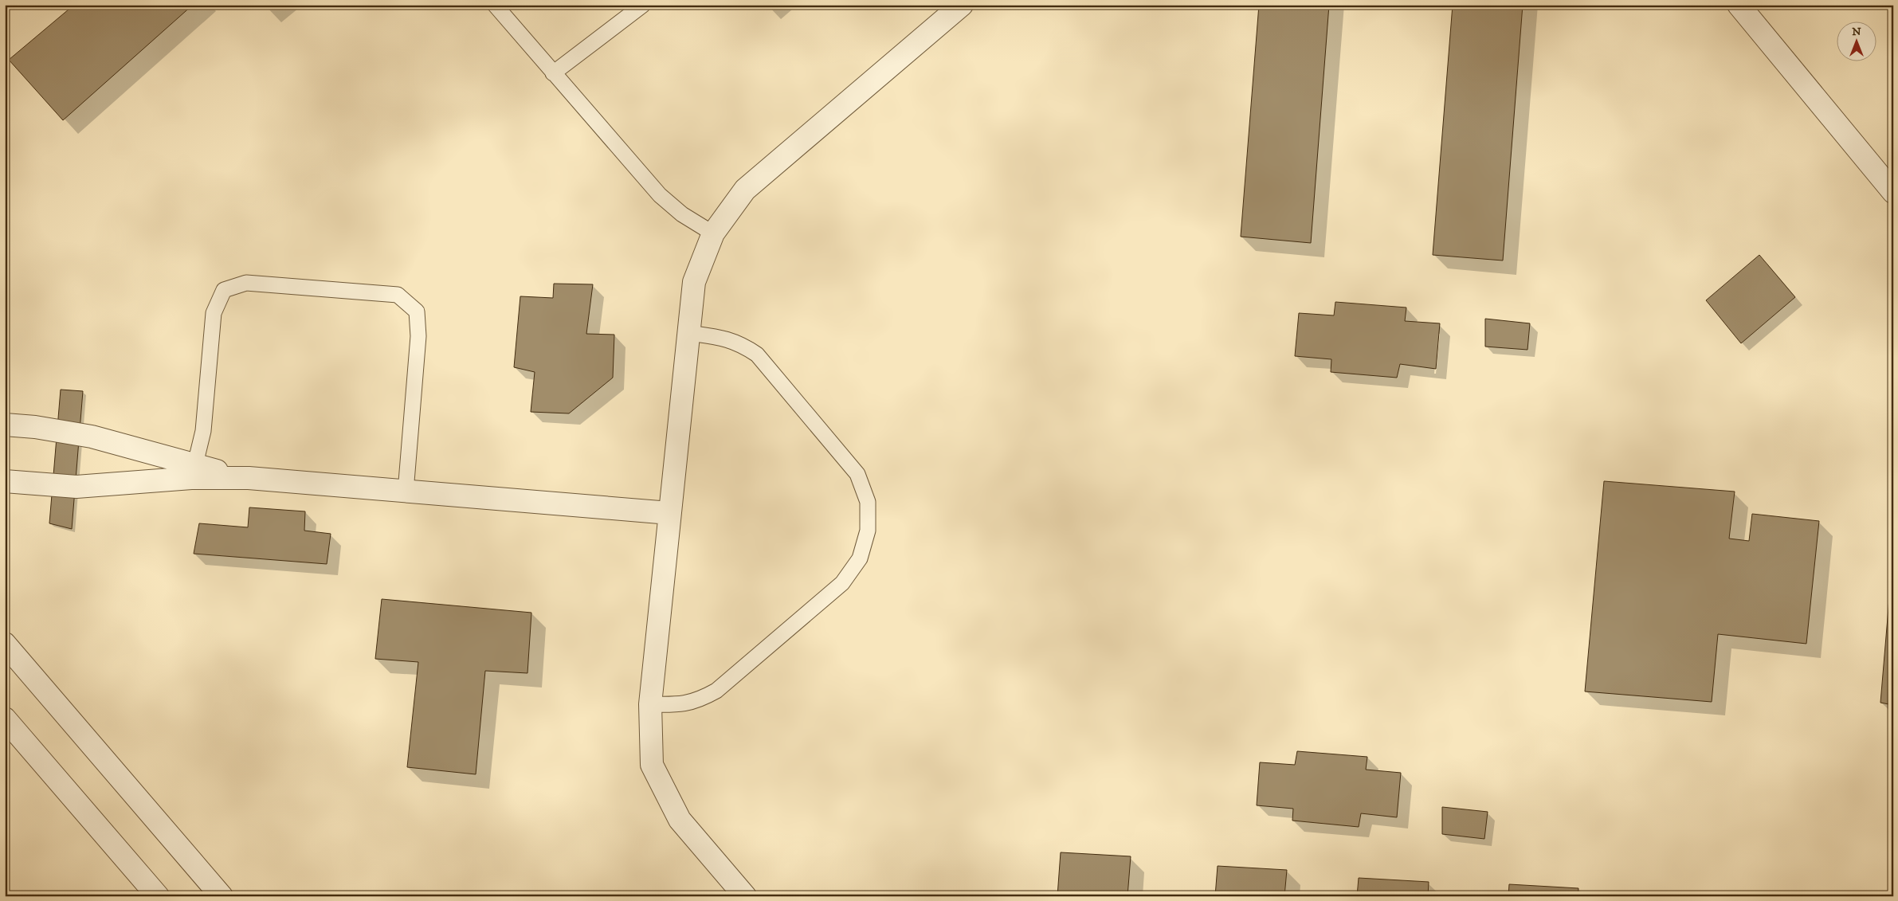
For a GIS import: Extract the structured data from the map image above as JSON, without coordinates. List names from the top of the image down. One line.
{"north":"top"}
